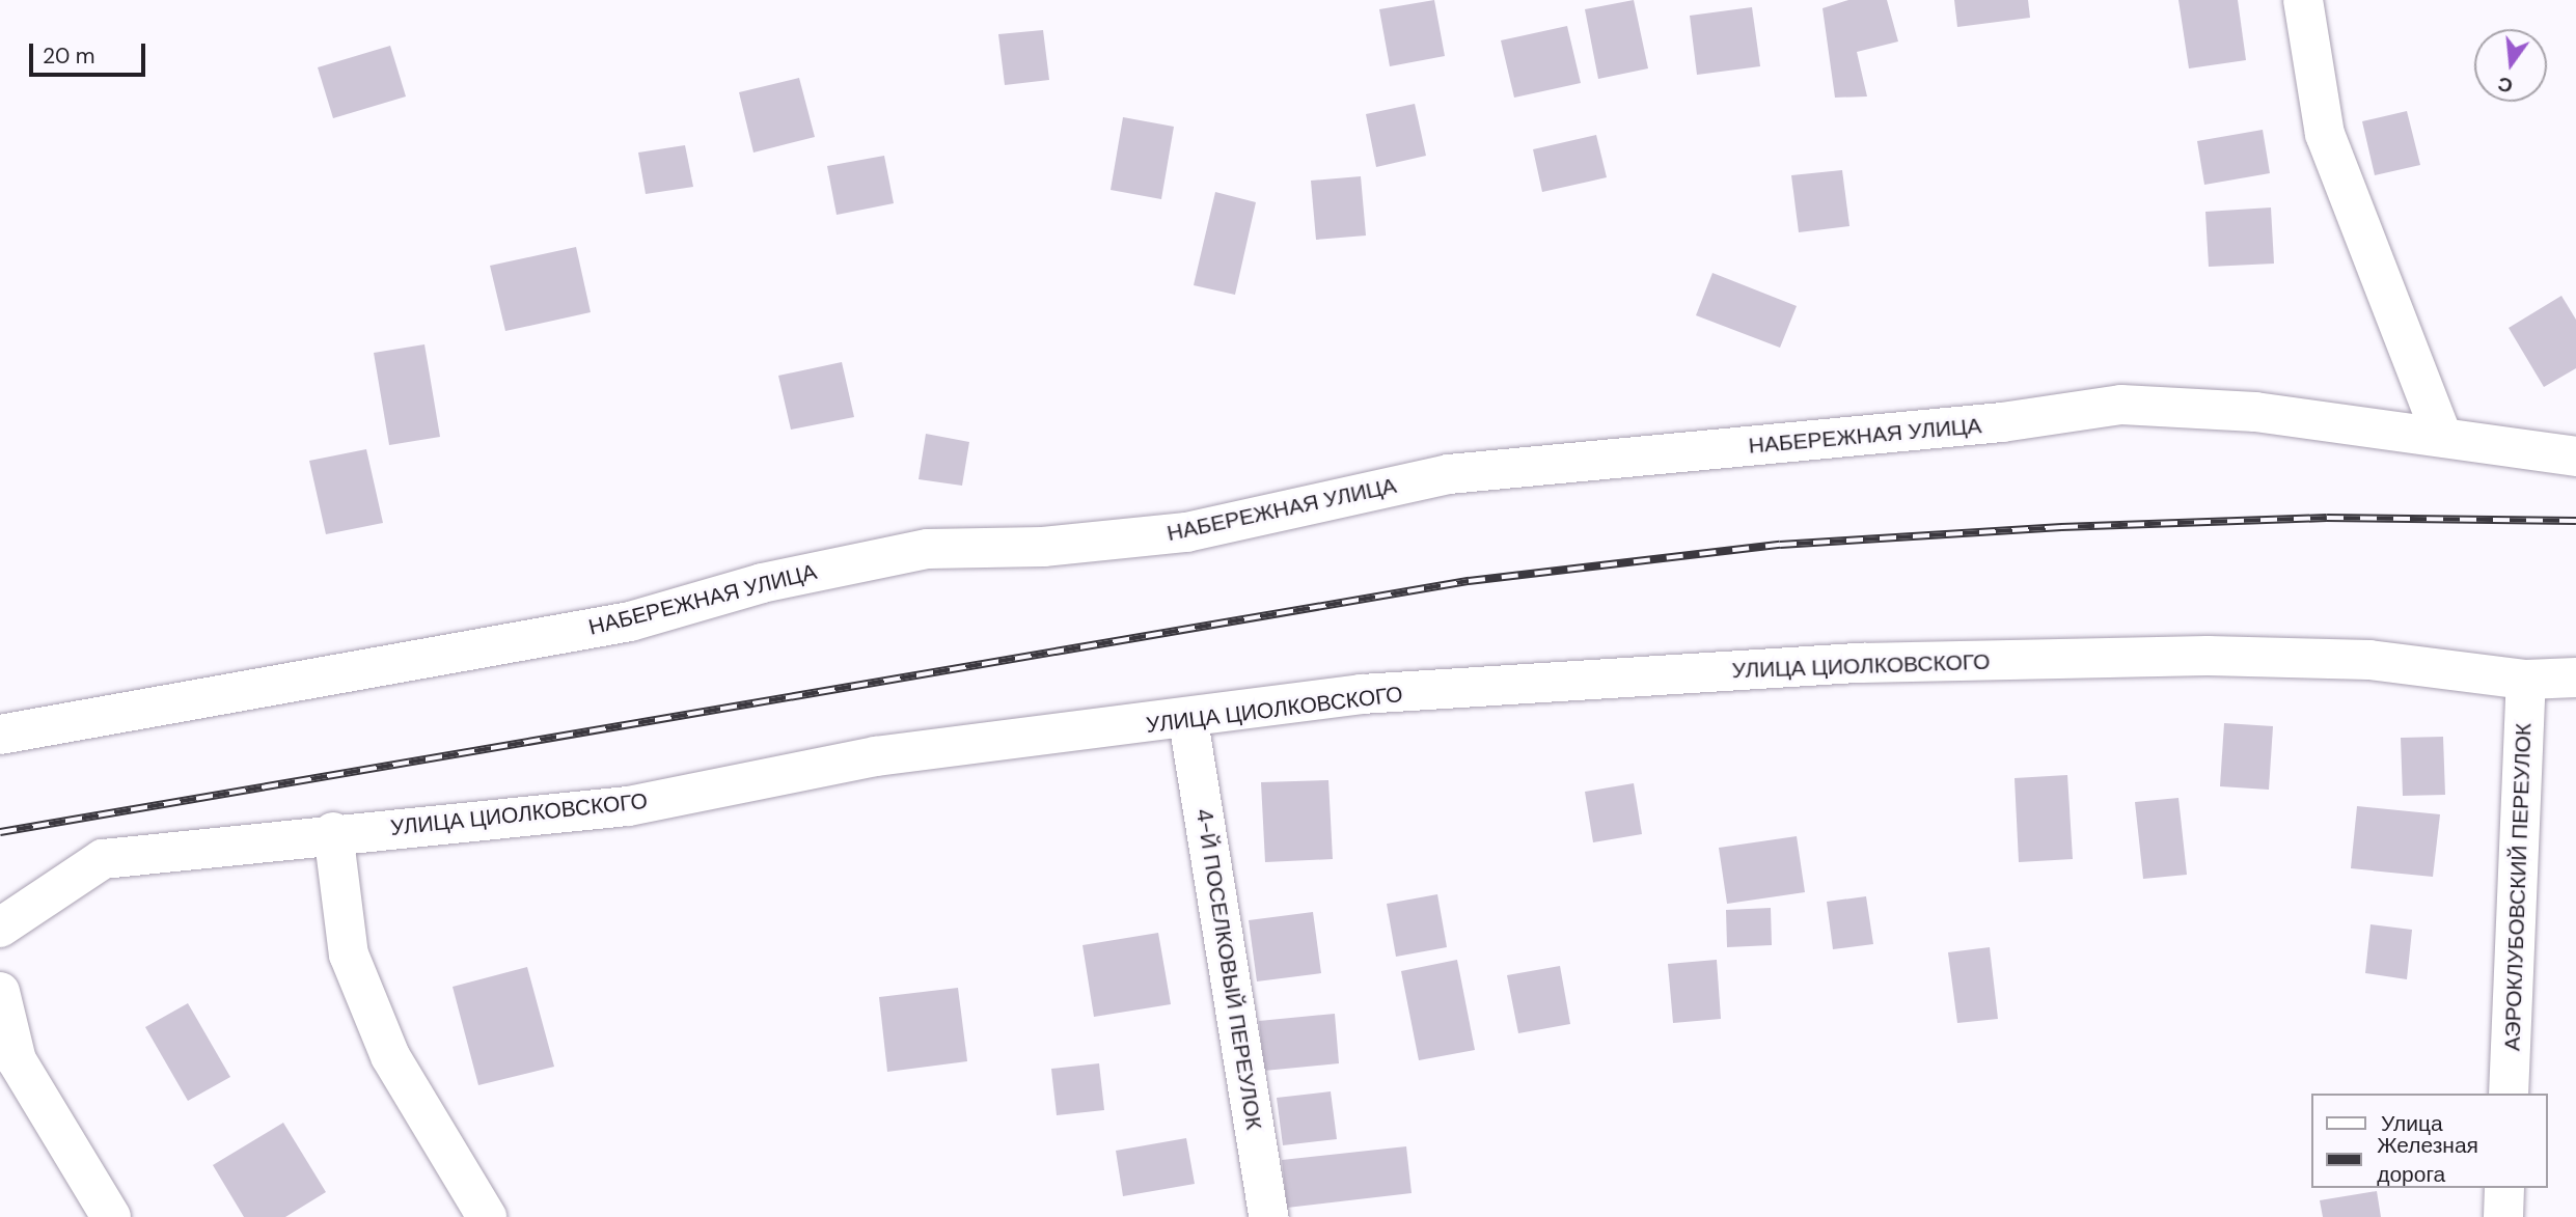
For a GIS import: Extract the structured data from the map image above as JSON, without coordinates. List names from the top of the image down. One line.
{"streets":{"street":["НАБЕРЕЖНАЯ УЛИЦА","УЛИЦА ЦИОЛКОВСКОГО","АЭРОКЛУБОВСКИЙ ПЕРЕУЛОК","4-Й ПОСЕЛКОВЫЙ ПЕРЕУЛОК"]},"crossings":[["УЛИЦА ЦИОЛКОВСКОГО","АЭРОКЛУБОВСКИЙ ПЕРЕУЛОК"],["УЛИЦА ЦИОЛКОВСКОГО","4-Й ПОСЕЛКОВЫЙ ПЕРЕУЛОК"]],"legend":["Улица","Железная дорога"],"scale_bar":"20 m","north":"bottom"}
